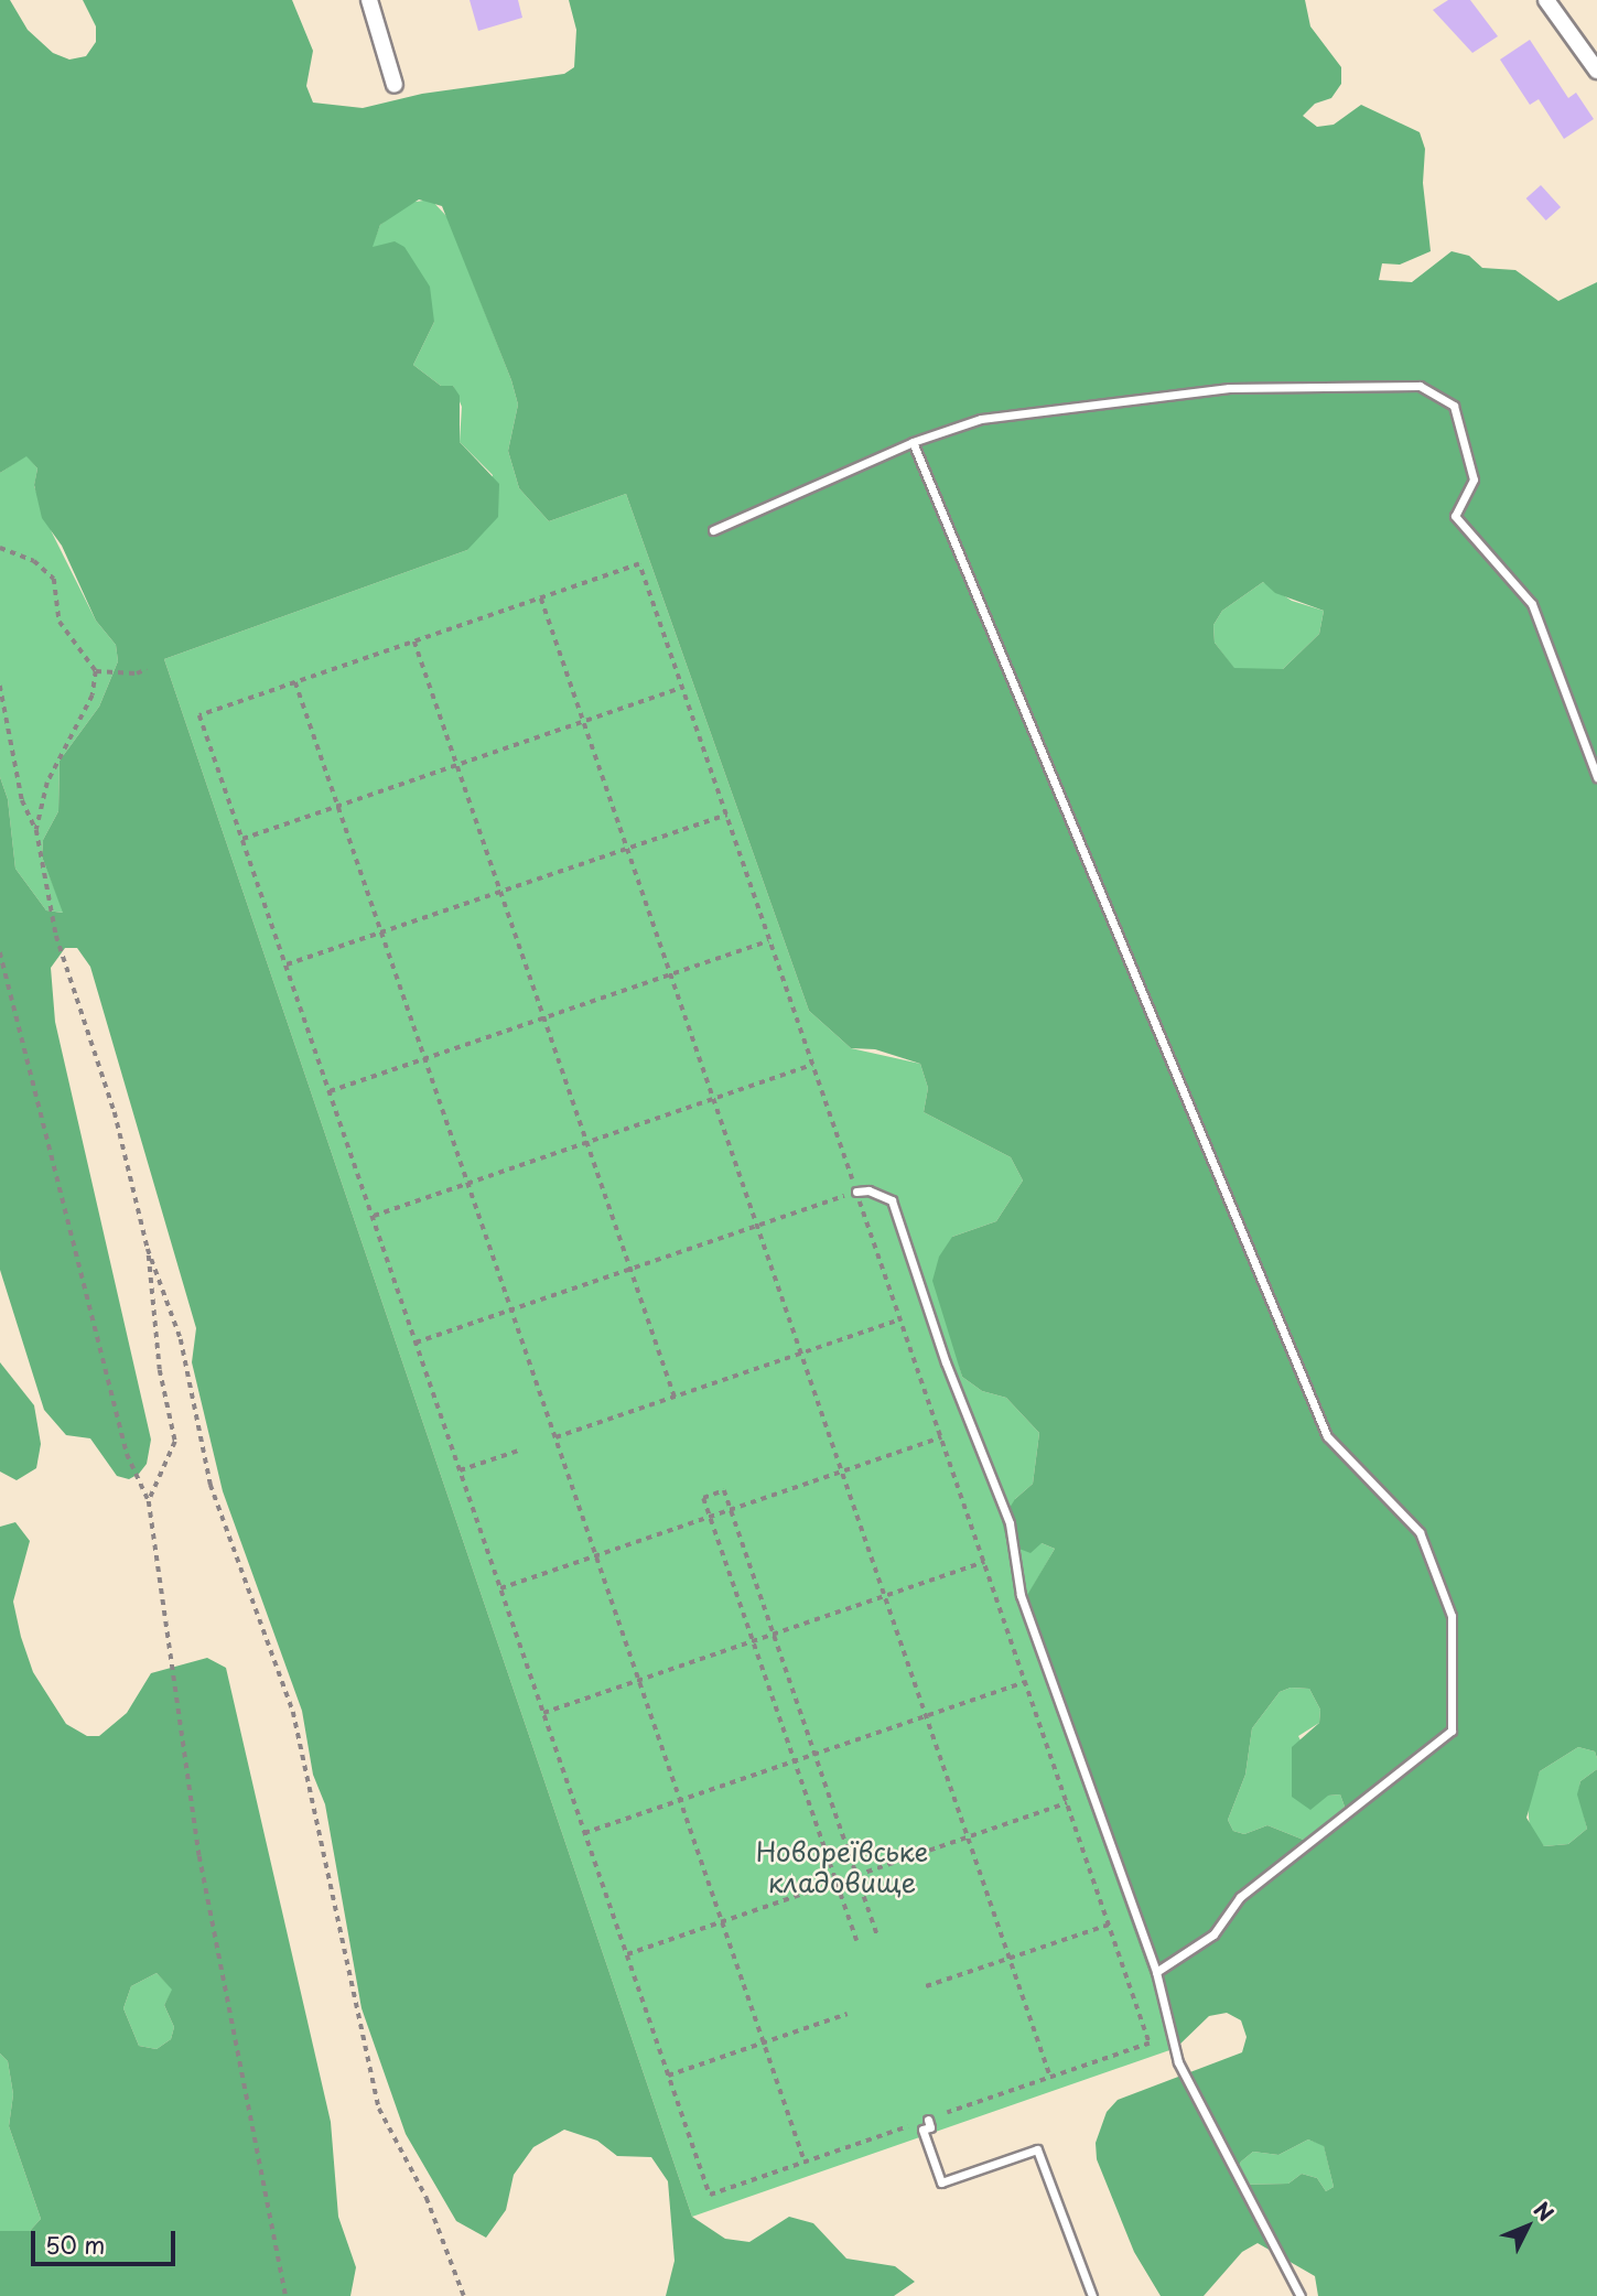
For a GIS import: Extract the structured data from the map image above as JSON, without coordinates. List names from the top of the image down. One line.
{"parks":["Новореївське кладовище"],"scale_bar":"50 m","north":"top right"}
